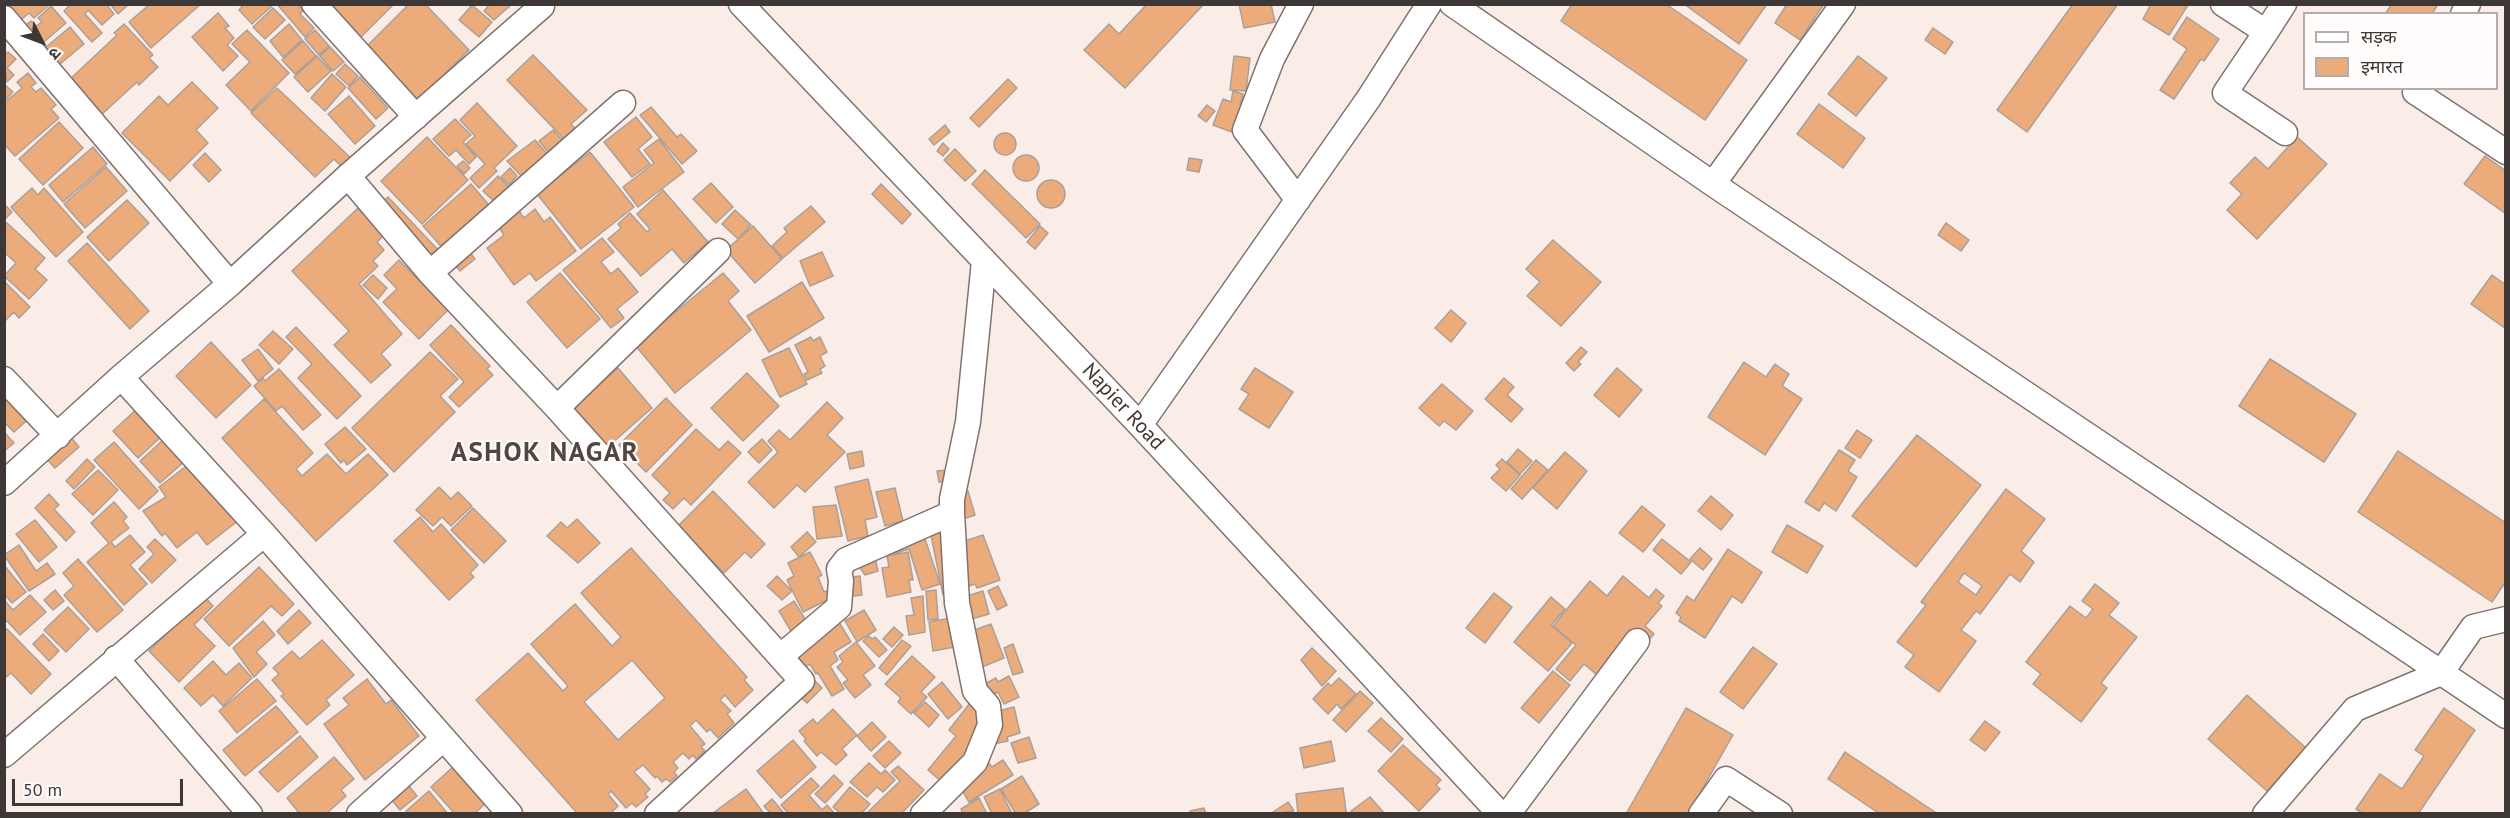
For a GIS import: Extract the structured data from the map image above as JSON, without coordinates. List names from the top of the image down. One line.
{"streets":{"street":["Napier Road"]},"districts":["ASHOK NAGAR"],"legend":["सड़क","इमारत"],"scale_bar":"50 m","north":"bottom right"}
